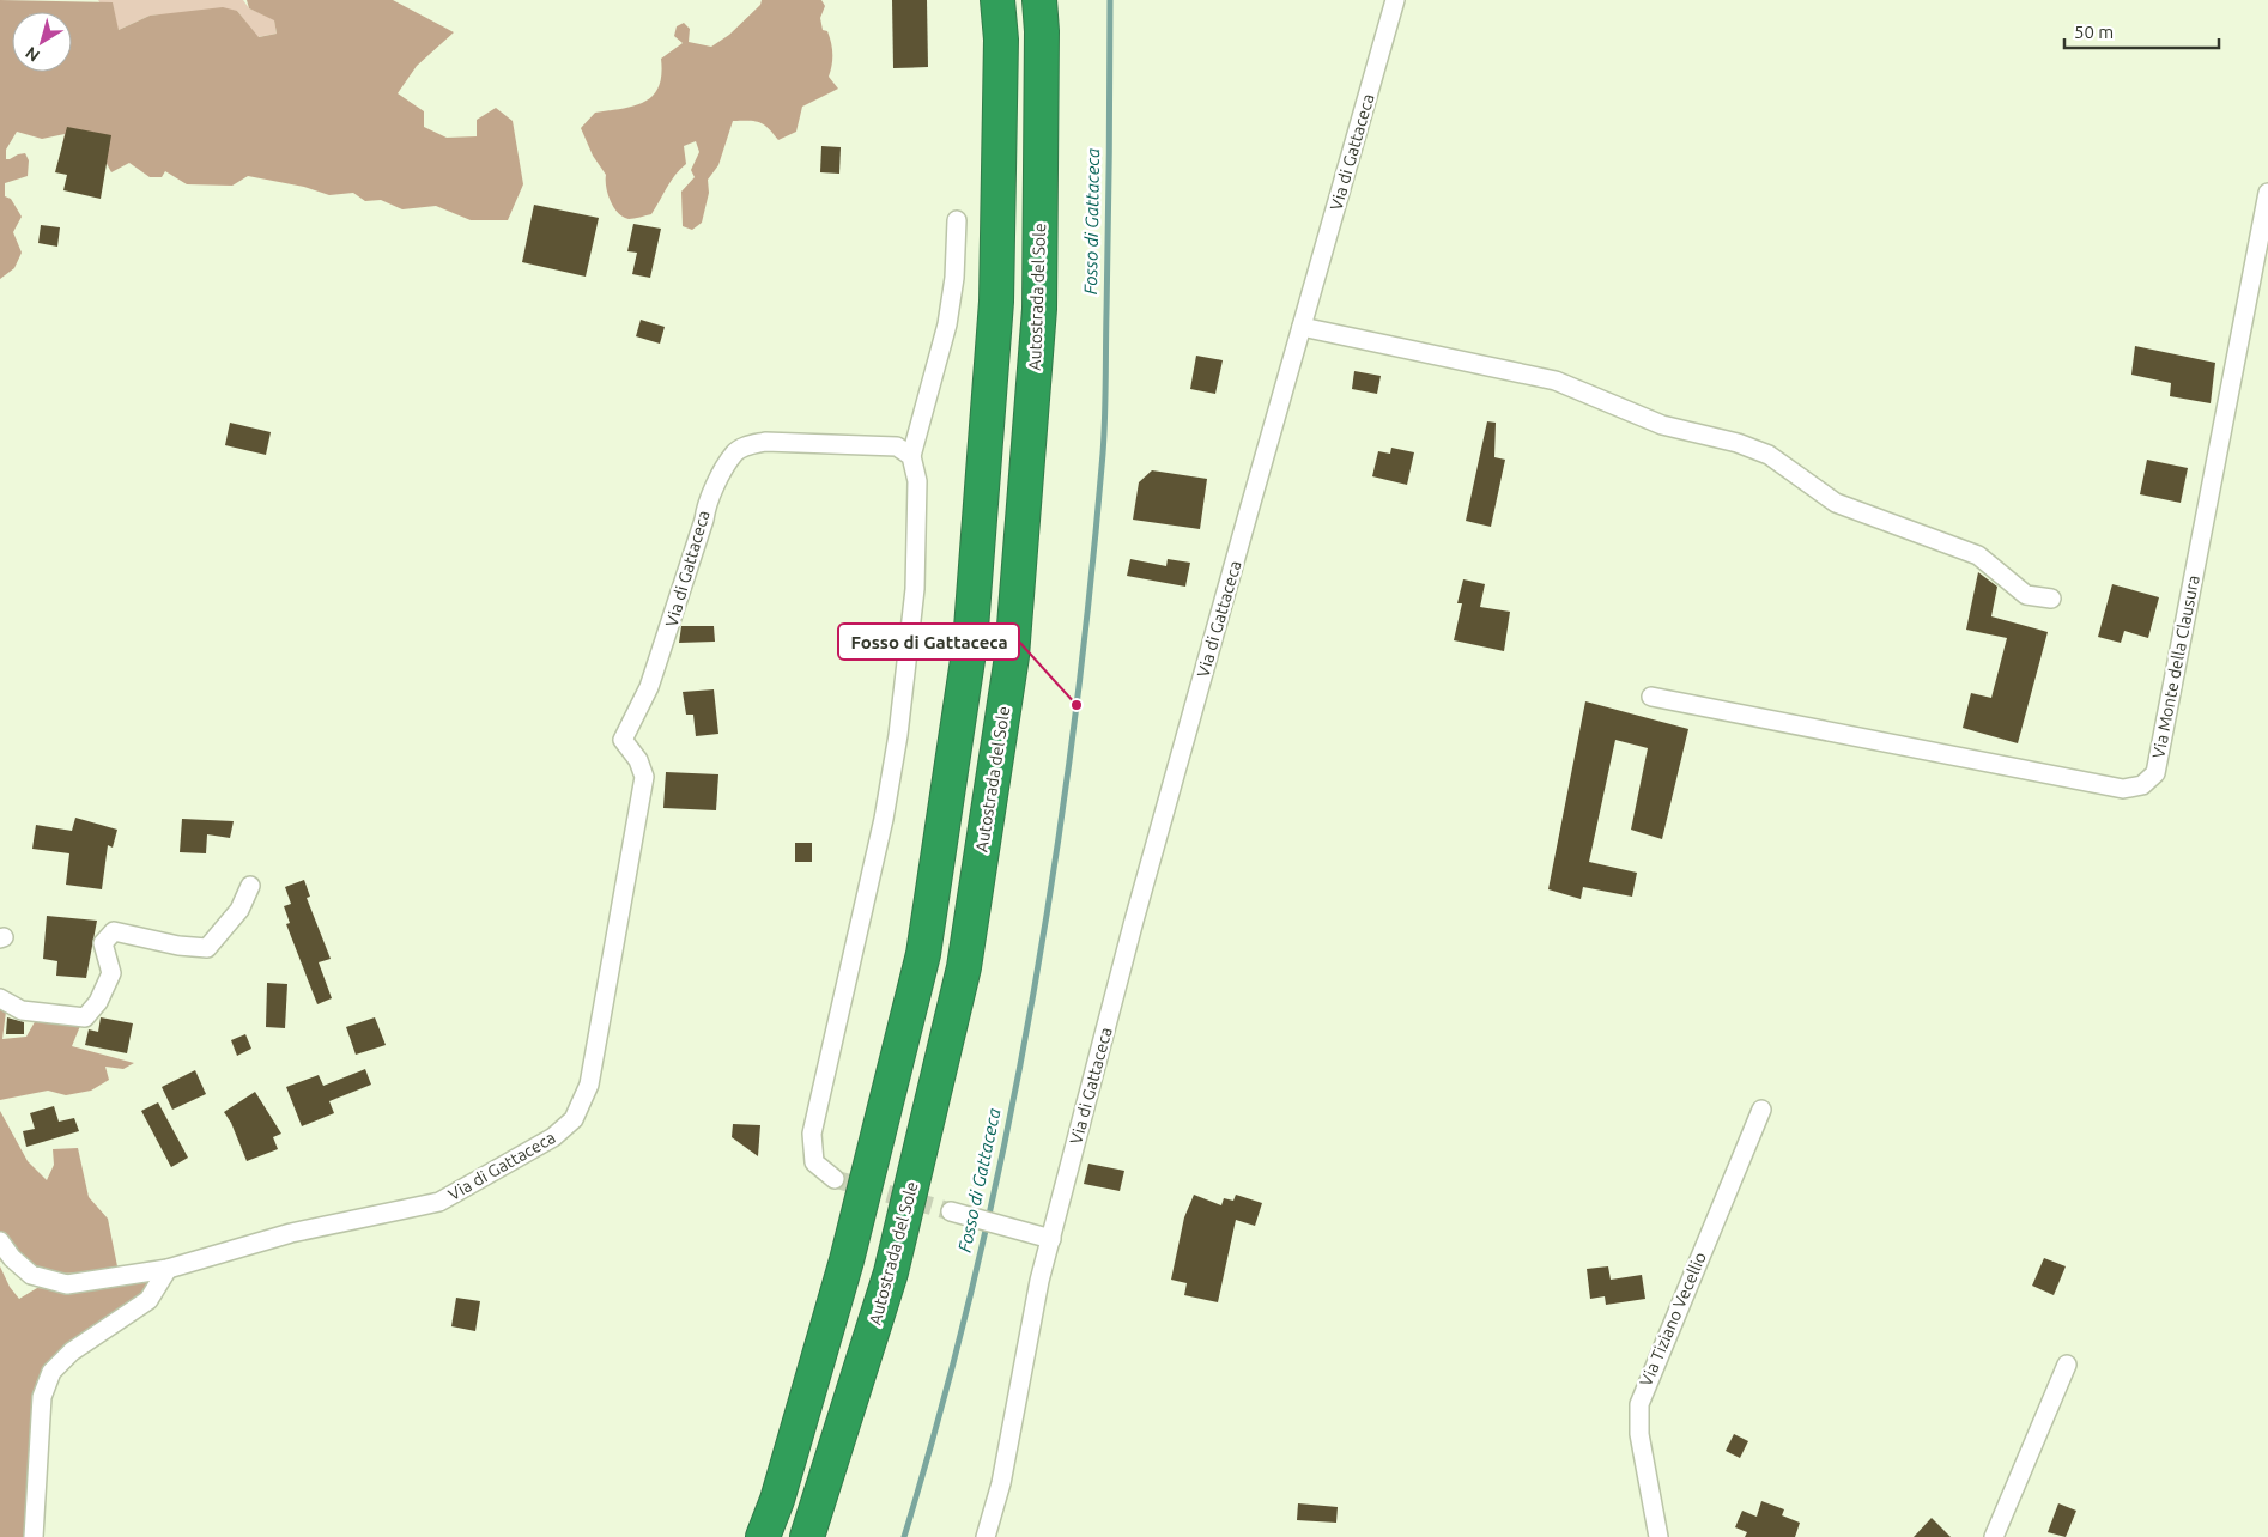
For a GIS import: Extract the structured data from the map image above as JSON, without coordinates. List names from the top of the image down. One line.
{"streets":{"highway":["Autostrada del Sole"],"street":["Via di Gattaceca","Via Monte della Clausura","Via Tiziano Vecellio"]},"water":["Fosso di Gattaceca"],"places":["Fosso di Gattaceca"],"scale_bar":"50 m","north":"bottom left"}
